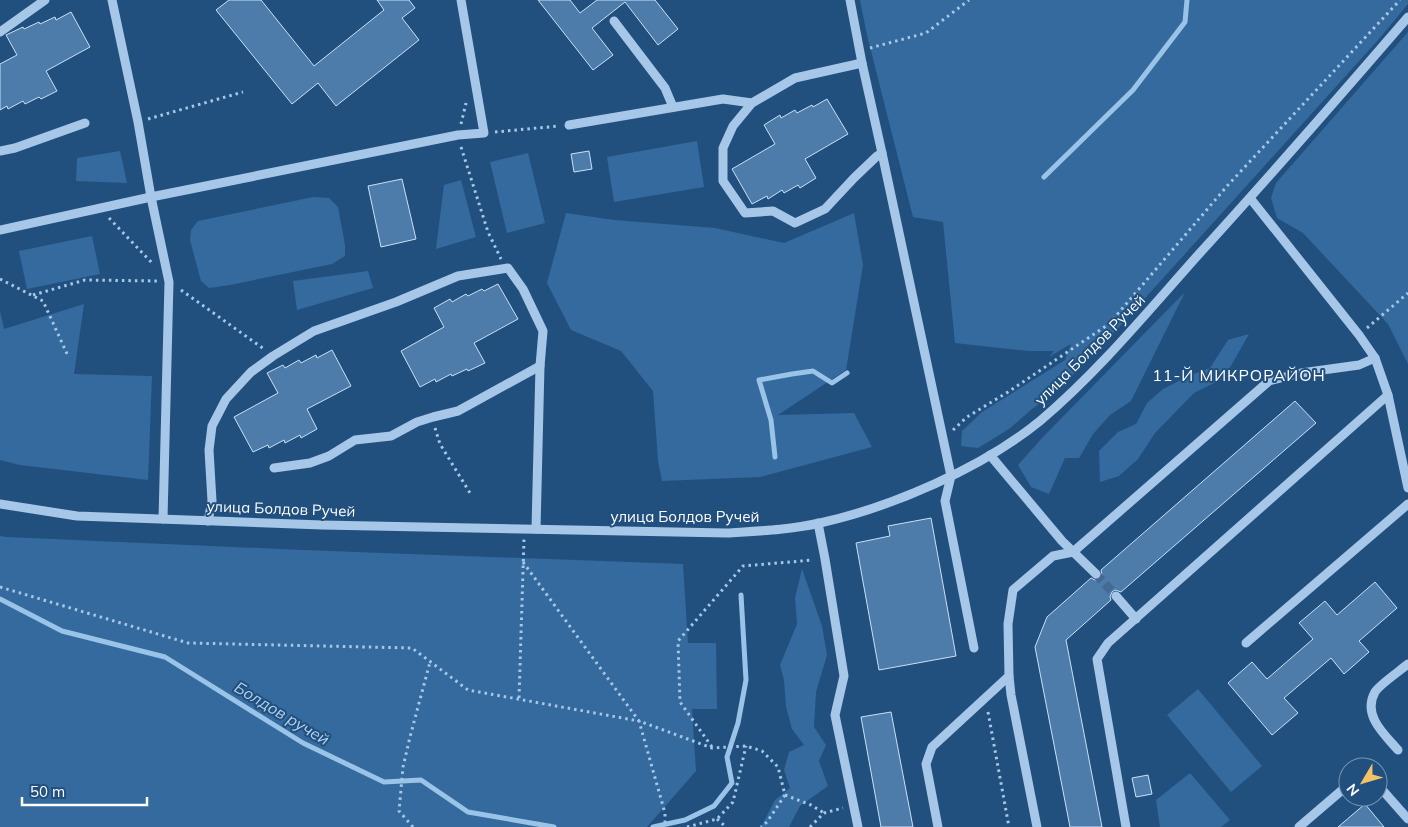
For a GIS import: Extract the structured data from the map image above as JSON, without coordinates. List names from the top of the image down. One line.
{"streets":{"street":["улица Болдов Ручей"]},"districts":["11-Й МИКРОРАЙОН"],"water":["Болдов ручей"],"scale_bar":"50 m","north":"bottom left"}
